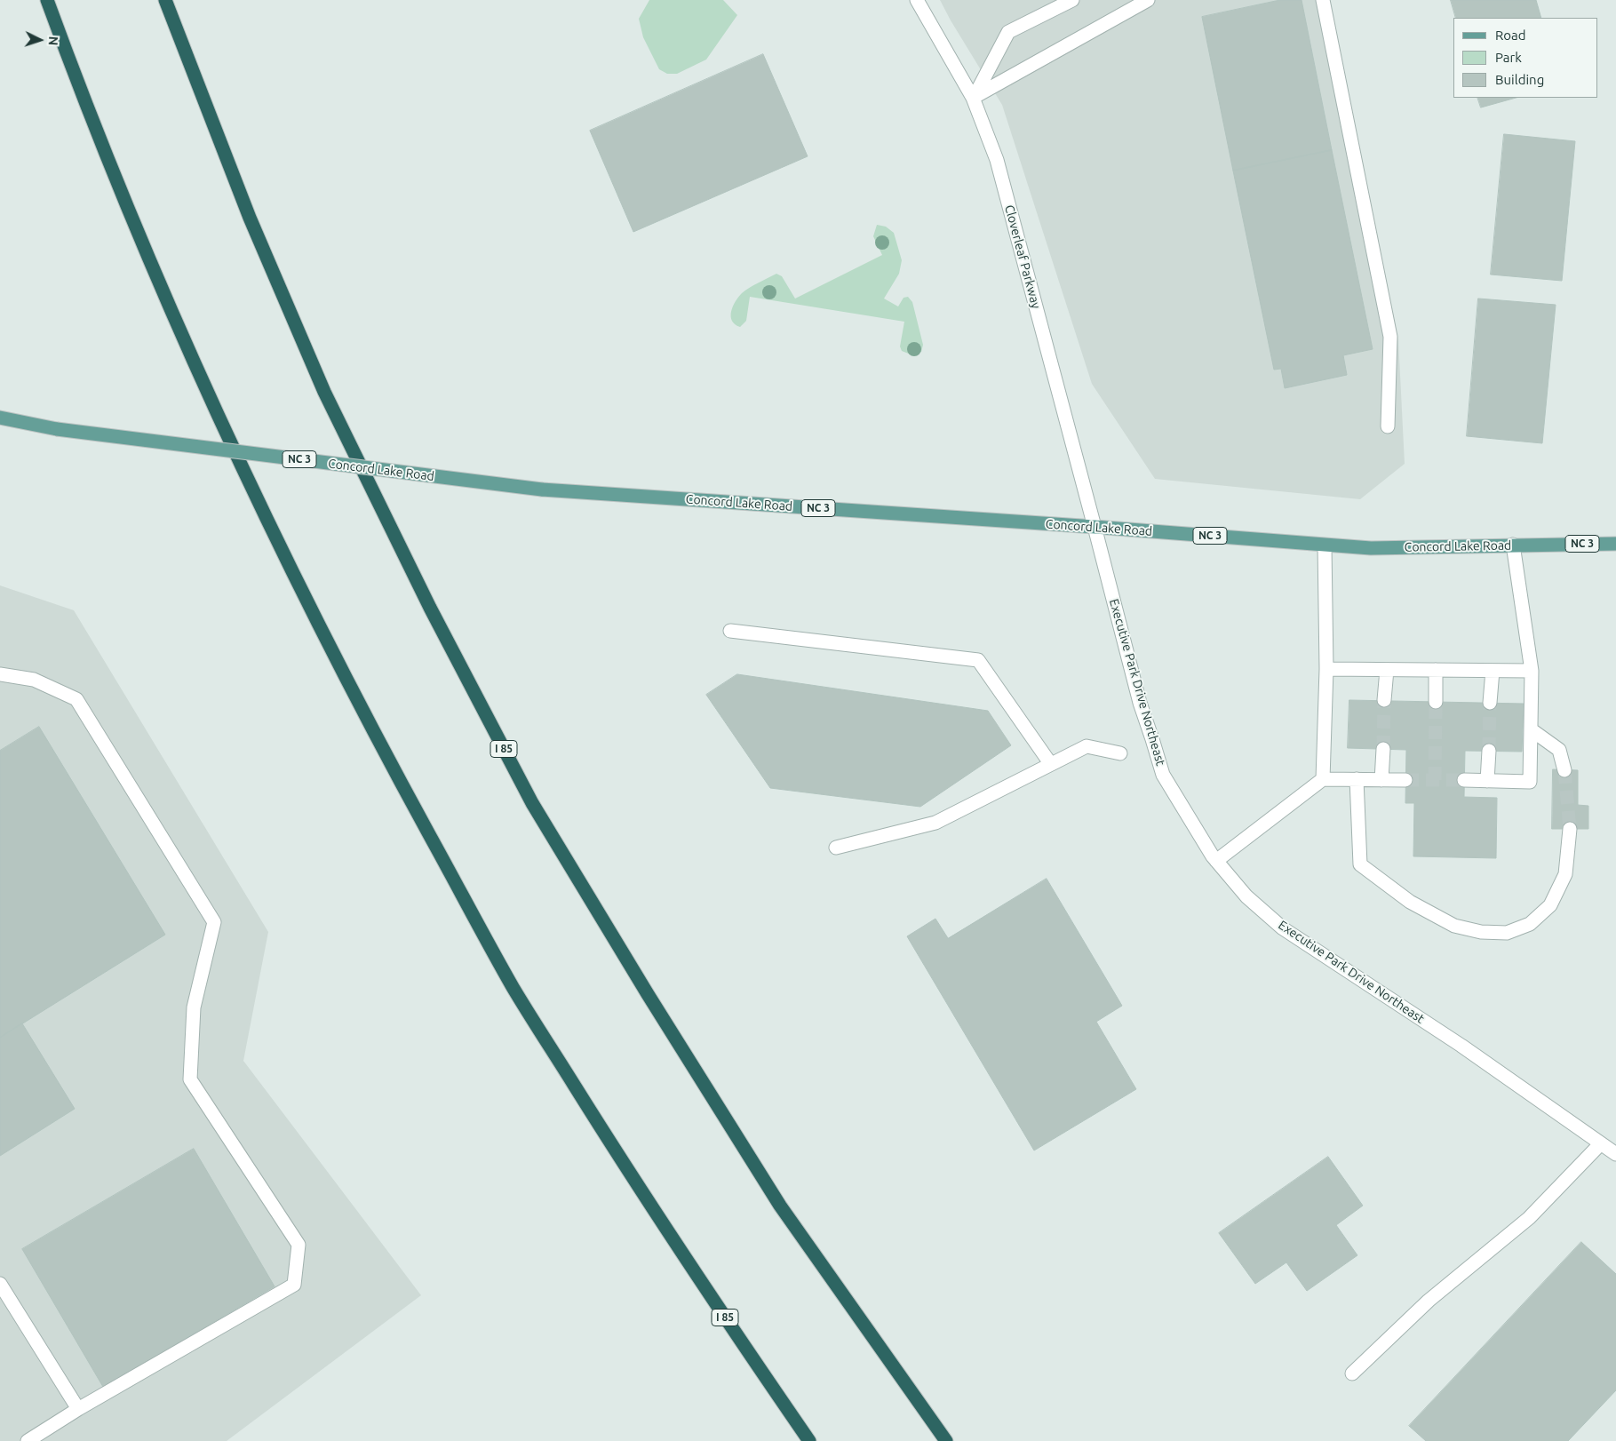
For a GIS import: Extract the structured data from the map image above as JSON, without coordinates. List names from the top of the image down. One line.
{"streets":{"highway":["I 85"],"main road":["NC 3","Concord Lake Road"],"street":["Cloverleaf Parkway","Executive Park Drive Northeast"]},"crossings":[["Cloverleaf Parkway","Concord Lake Road"],["Cloverleaf Parkway","Executive Park Drive Northeast"],["Concord Lake Road","Executive Park Drive Northeast"]],"legend":["Road","Park","Building"],"north":"right"}
